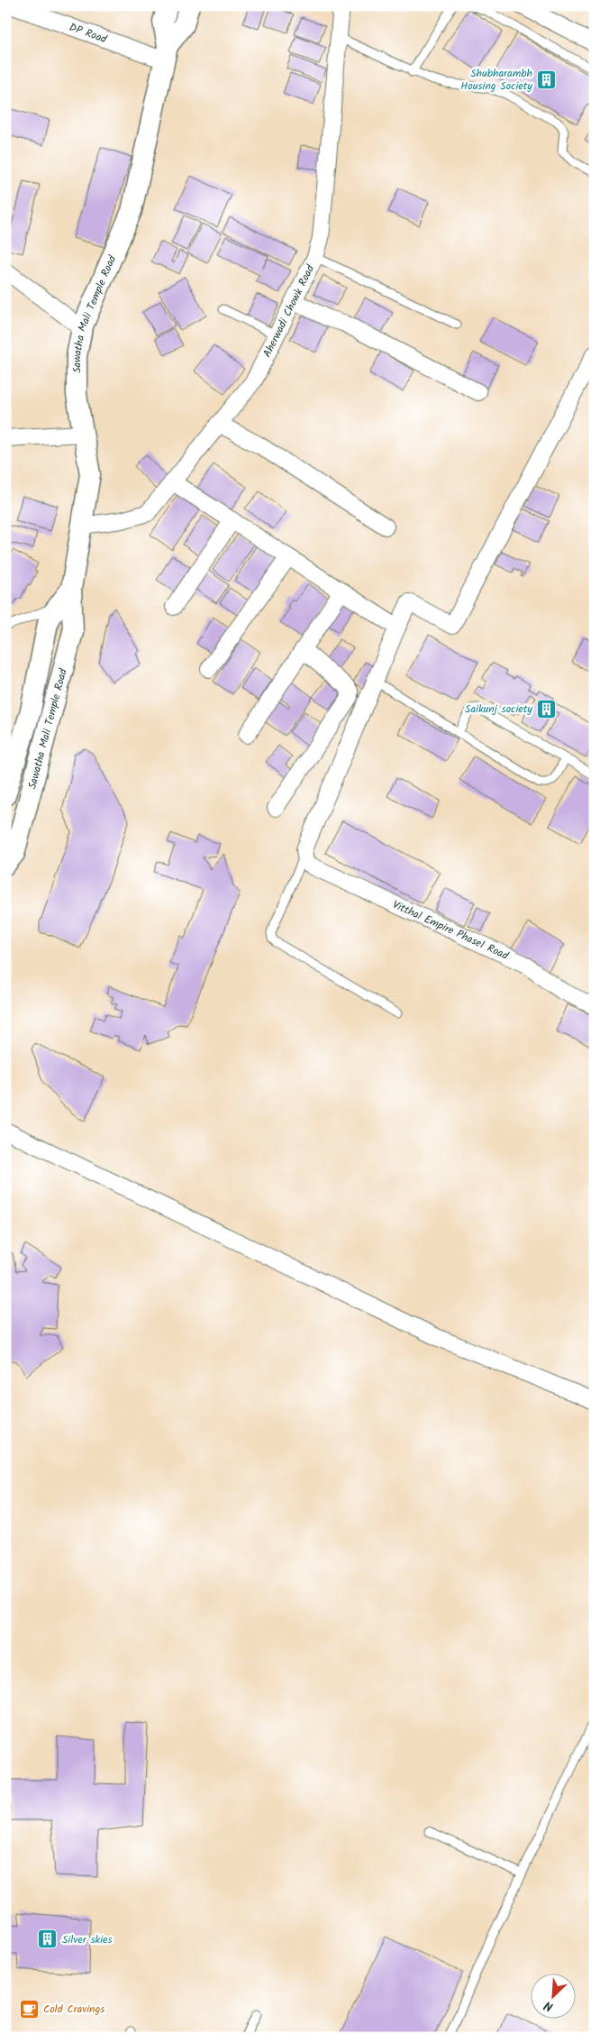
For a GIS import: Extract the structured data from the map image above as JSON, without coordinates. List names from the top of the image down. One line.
{"streets":{"street":["DP Road","Aherwadi Chowk Road","Sawatha Mali Temple Road","Vitthal Empire Phase1 Road"]},"crossings":[["DP Road","Sawatha Mali Temple Road"],["Aherwadi Chowk Road","Sawatha Mali Temple Road"]],"places":{"building":["Shubharambh Housing Society","Saikunj society","Silver skies"],"cafe":["Cold Cravings"]},"north":"bottom left"}
